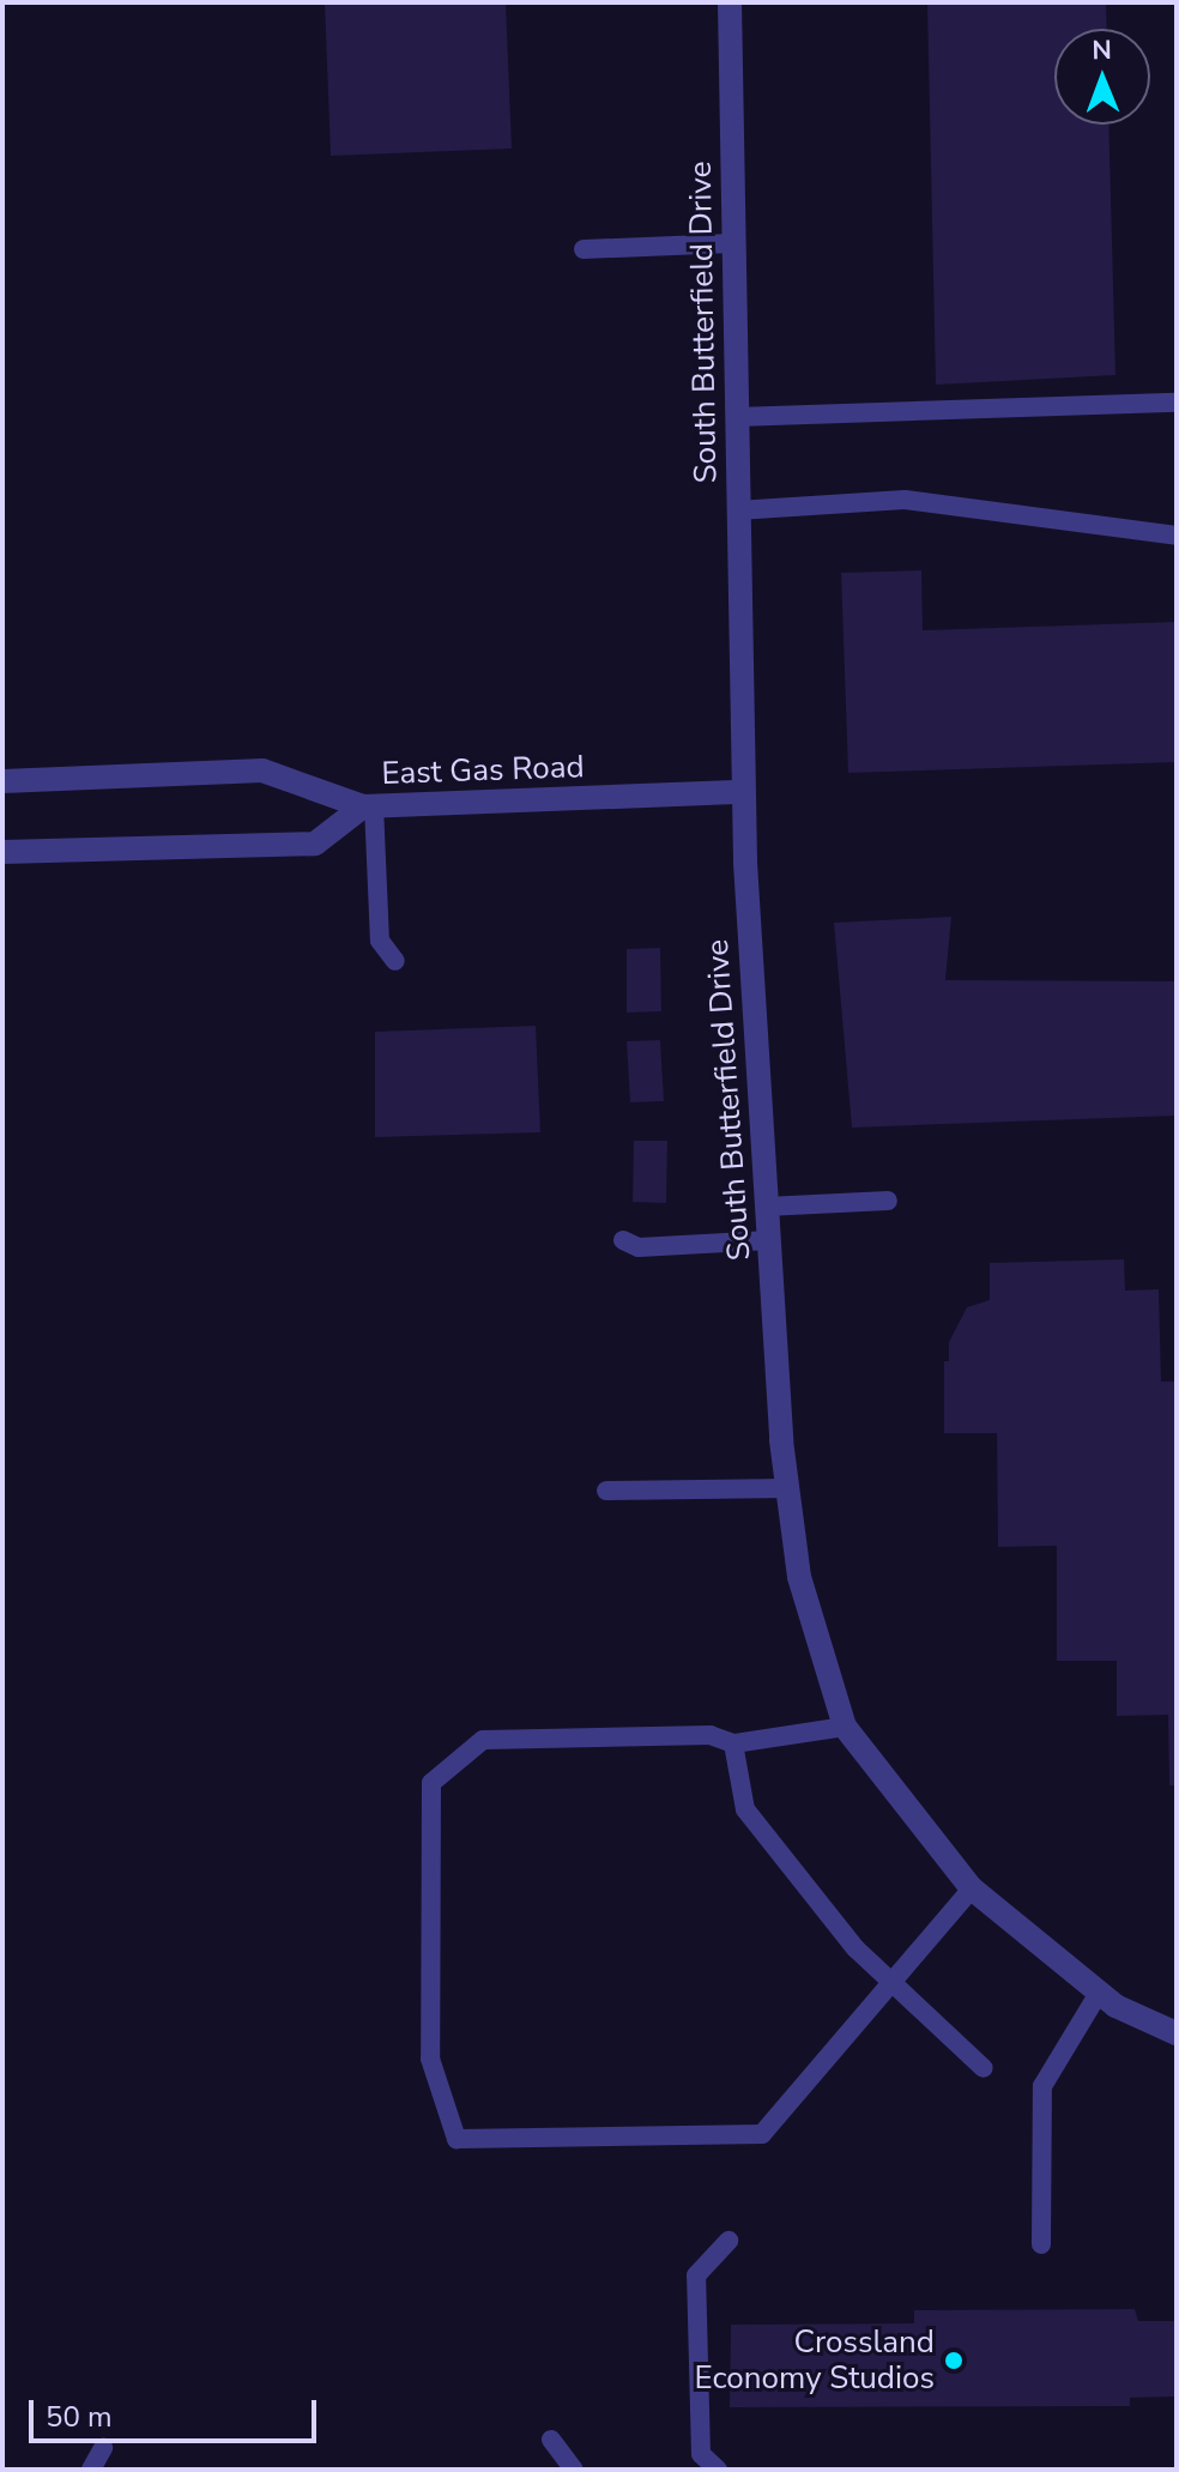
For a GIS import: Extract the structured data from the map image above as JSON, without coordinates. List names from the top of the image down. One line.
{"streets":{"street":["South Butterfield Drive","East Gas Road"]},"crossings":[["South Butterfield Drive","East Gas Road"]],"places":["Crossland Economy Studios"],"scale_bar":"50 m","north":"top"}
